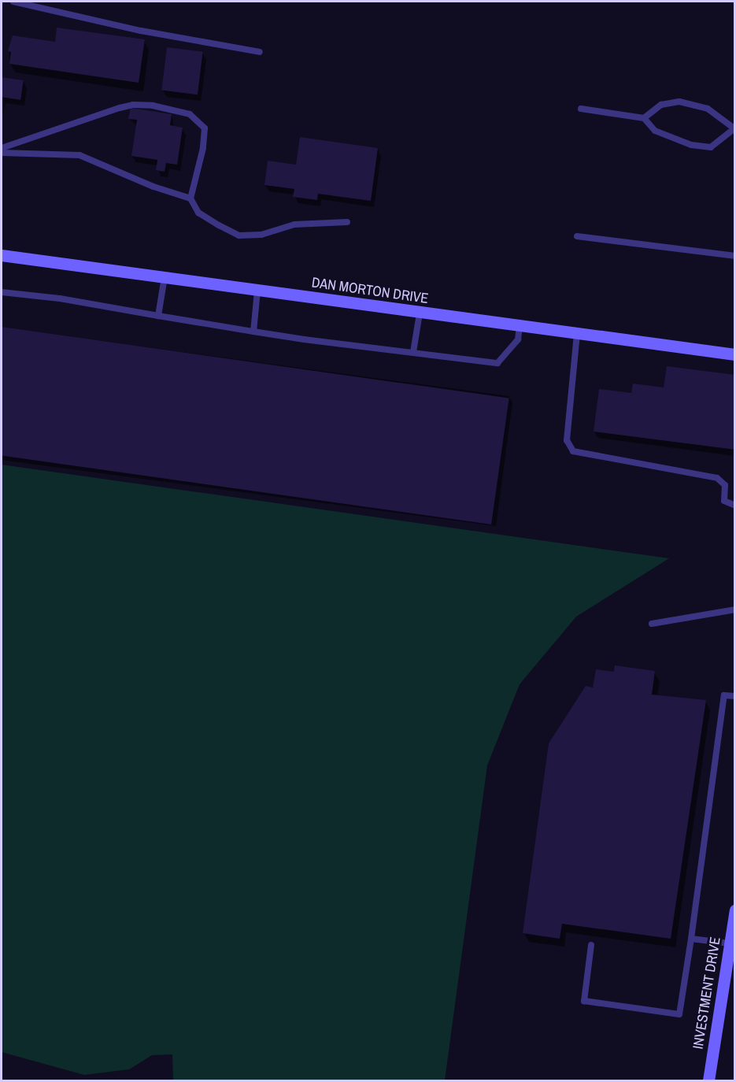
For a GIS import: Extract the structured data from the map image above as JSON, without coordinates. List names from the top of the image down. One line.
{"streets":{"street":["DAN MORTON DRIVE","INVESTMENT DRIVE"]}}
